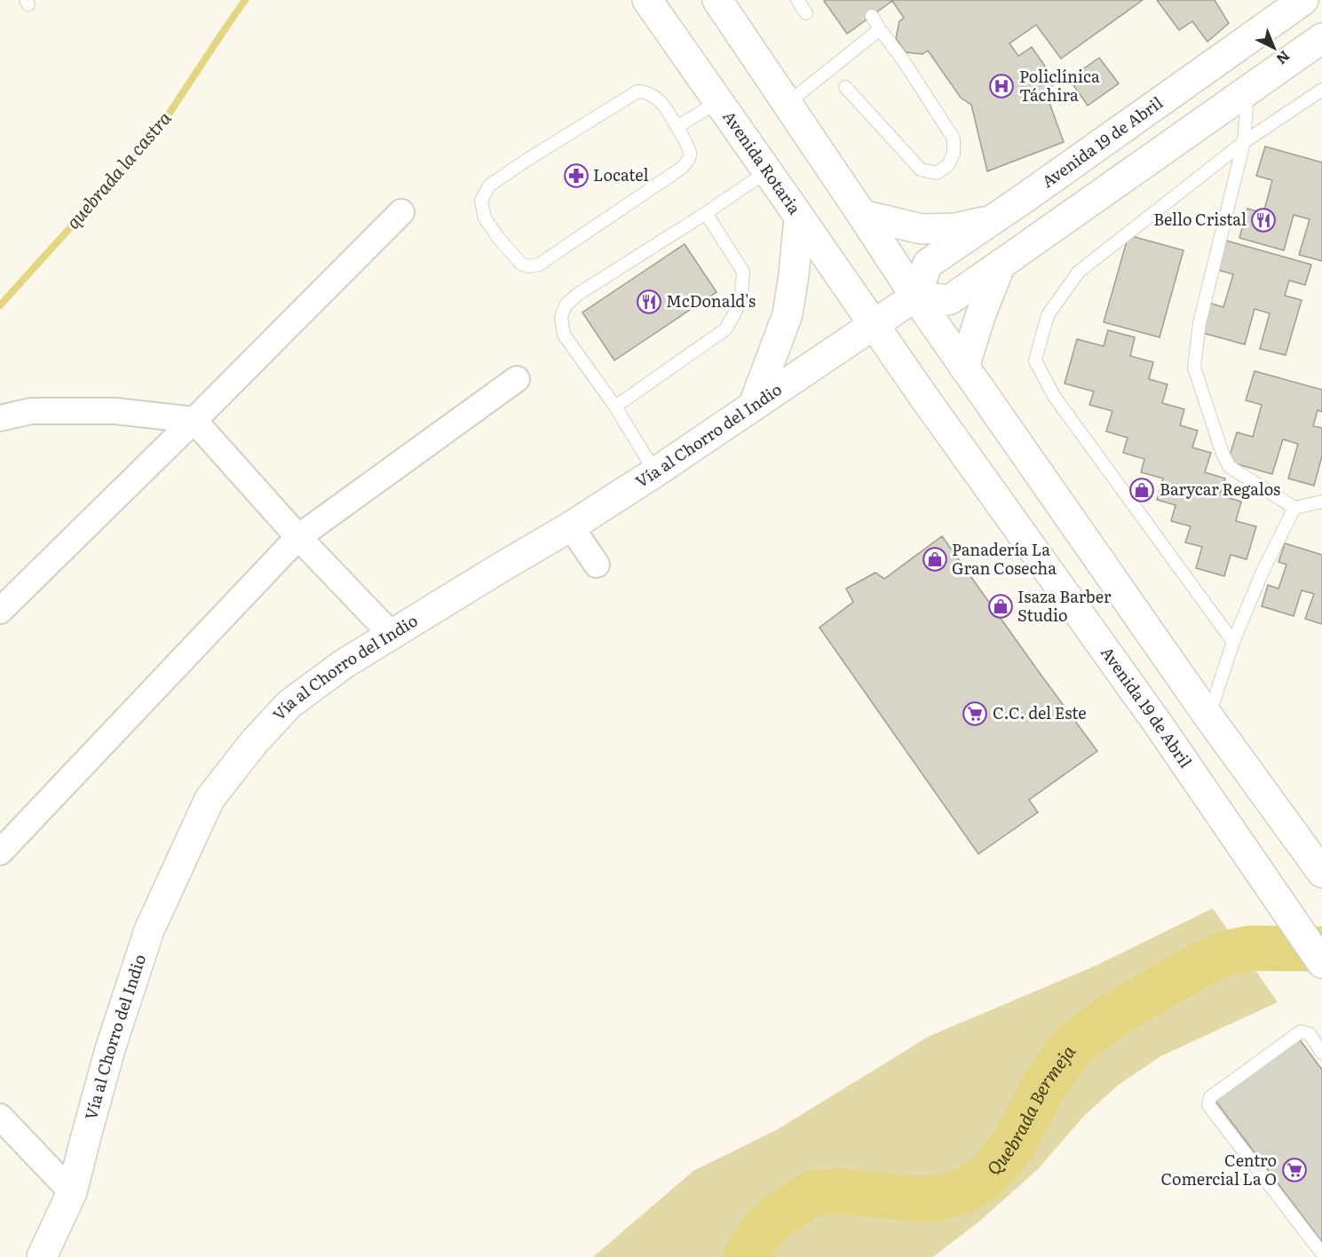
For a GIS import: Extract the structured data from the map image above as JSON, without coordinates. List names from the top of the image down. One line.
{"streets":{"main road":["Avenida 19 de Abril","Avenida Rotaria","Vía al Chorro del Indio"]},"crossings":[["Avenida 19 de Abril","Avenida Rotaria"],["Avenida 19 de Abril","Vía al Chorro del Indio"],["Avenida Rotaria","Vía al Chorro del Indio"]],"water":["quebrada la castra","Quebrada Bermeja"],"places":{"hospital":["Policlínica Táchira"],"pharmacy":["Locatel"],"restaurant":["Bello Cristal","McDonald's"],"shop":["Barycar Regalos","Panadería La Gran Cosecha","Isaza Barber Studio"],"supermarket":["C.C. del Este","Centro Comercial La O"]},"north":"bottom right"}
